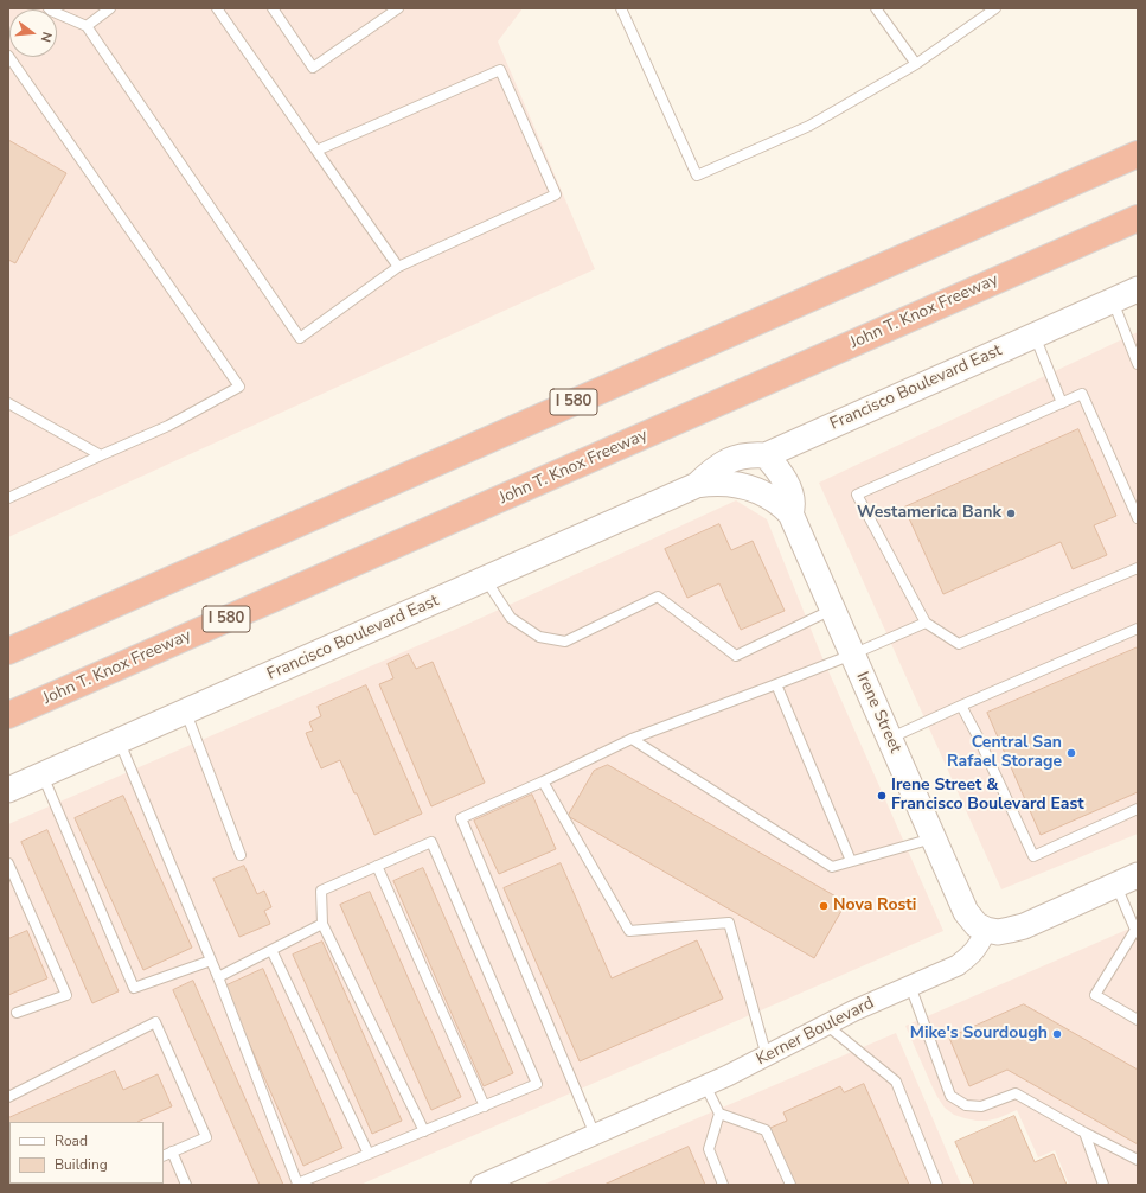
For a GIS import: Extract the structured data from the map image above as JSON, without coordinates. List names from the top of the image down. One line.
{"streets":{"highway":["John T. Knox Freeway","I 580"],"street":["Francisco Boulevard East","Irene Street","Kerner Boulevard"]},"crossings":[["Francisco Boulevard East","Irene Street"],["Irene Street","Kerner Boulevard"]],"places":["Westamerica Bank","Central San Rafael Storage","Irene Street & Francisco Boulevard East","Nova Rosti","Mike's Sourdough"],"legend":["Road","Building"],"north":"right"}
